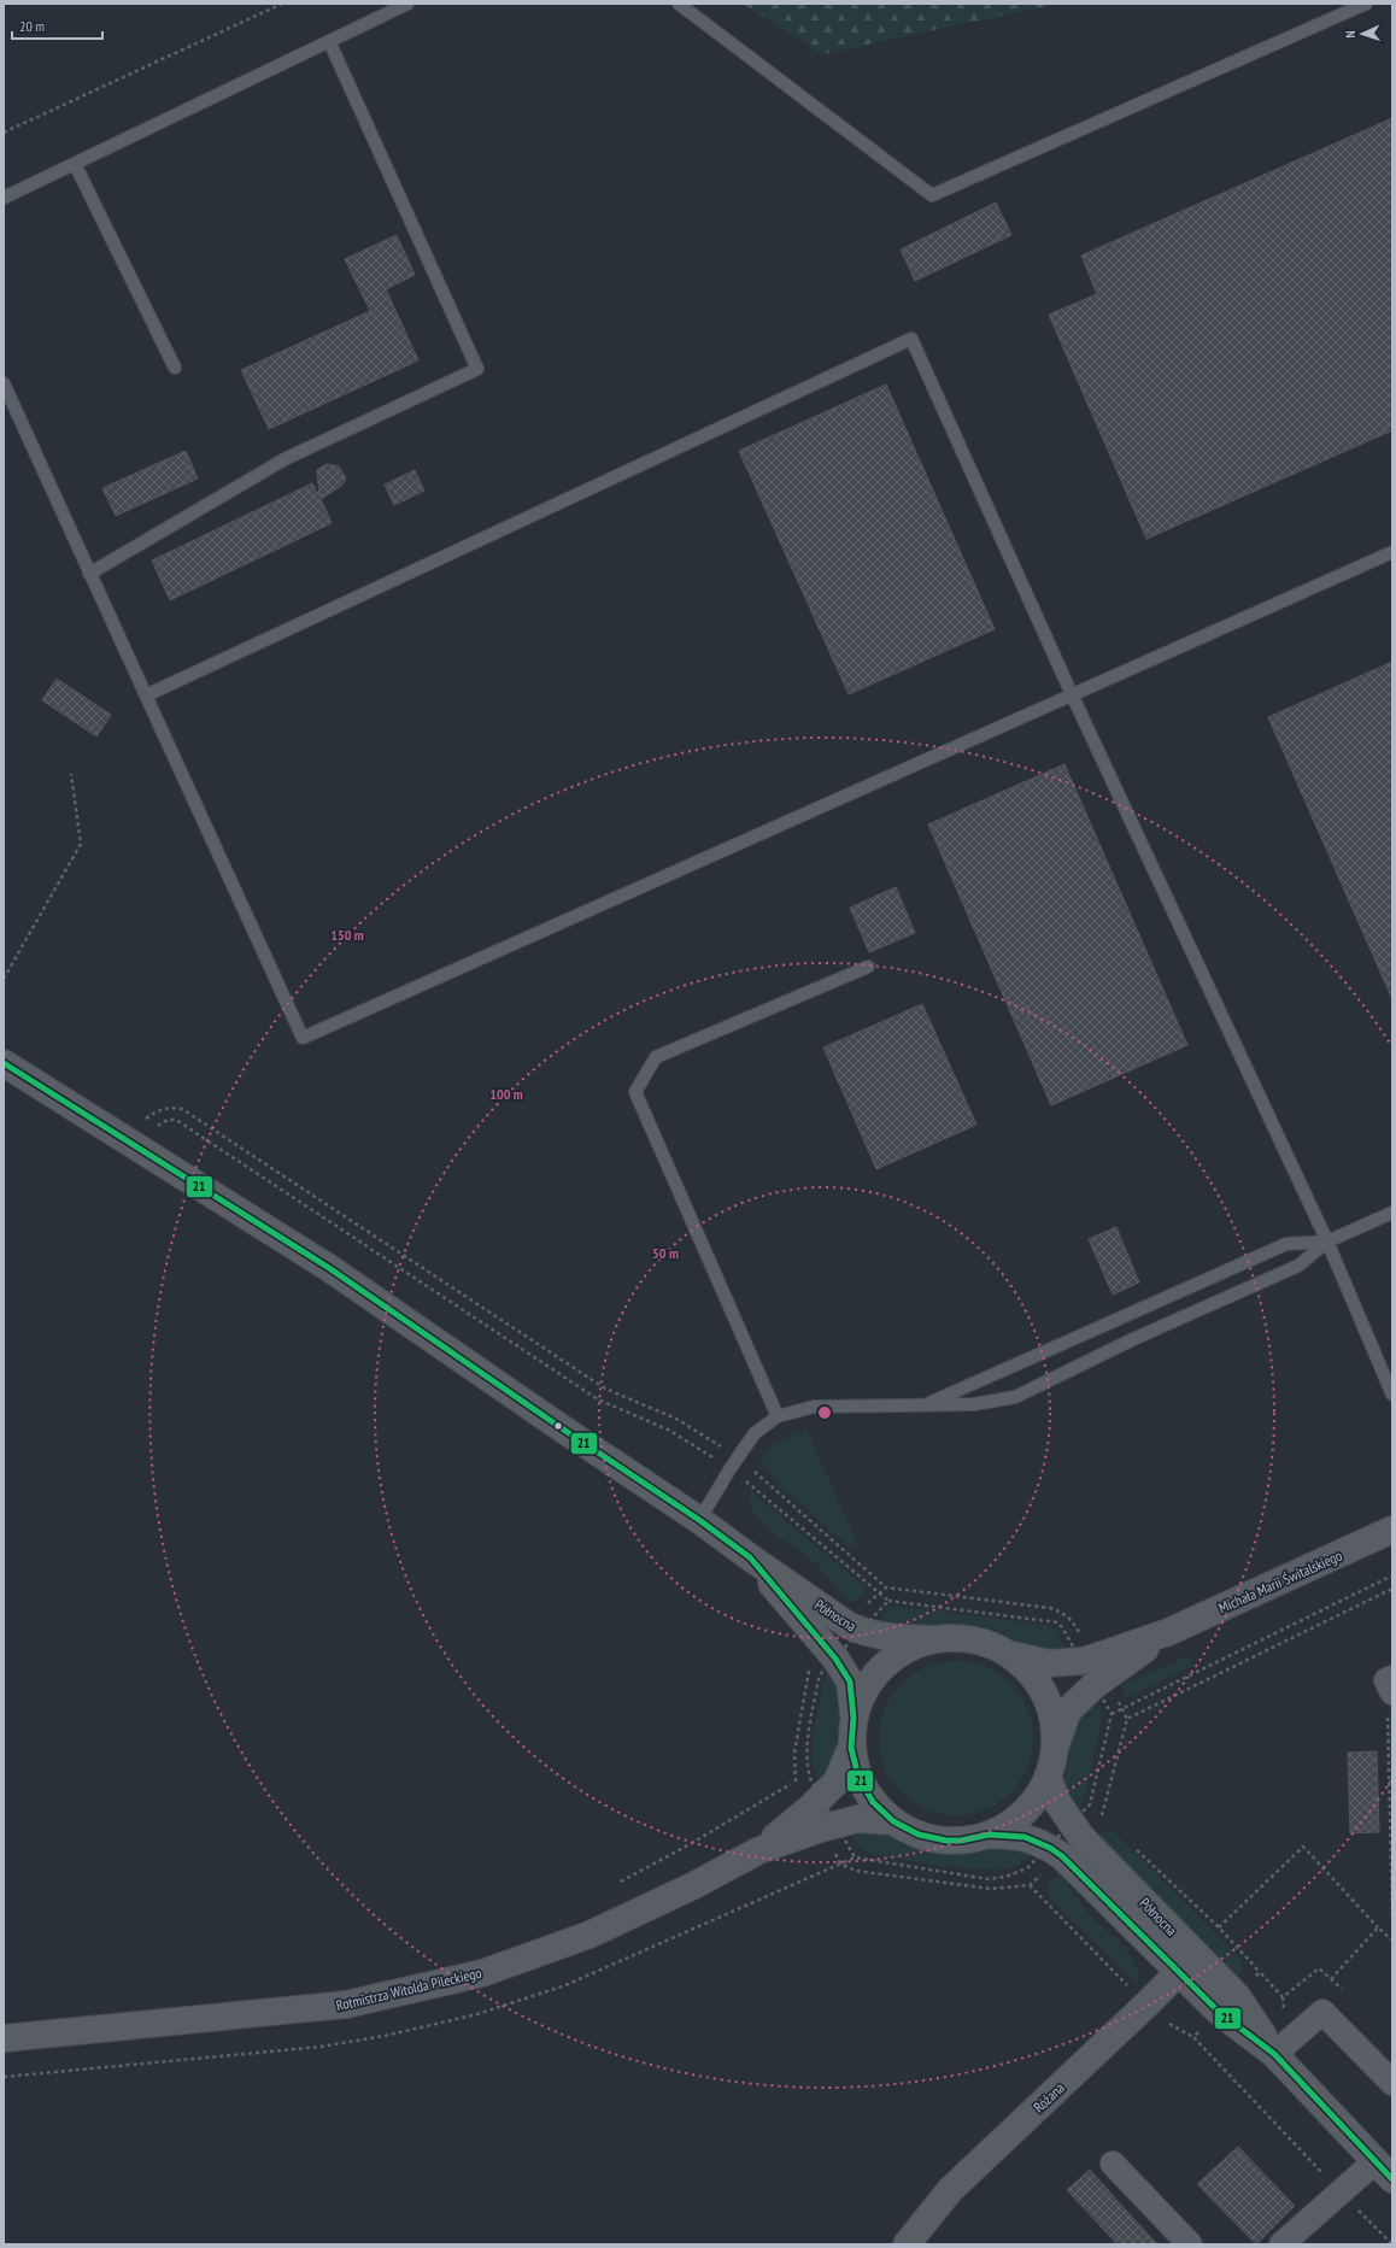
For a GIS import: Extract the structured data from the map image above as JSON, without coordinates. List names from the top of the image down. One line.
{"streets":{"street":["Michała Marii Świtalskiego","Północna","Rotmistrza Witolda Pileckiego","Różana"]},"crossings":[["Północna","Różana"]],"lines":["transit line 21"],"scale_bar":"20 m","north":"left","rings":["150 m","100 m","50 m"]}
